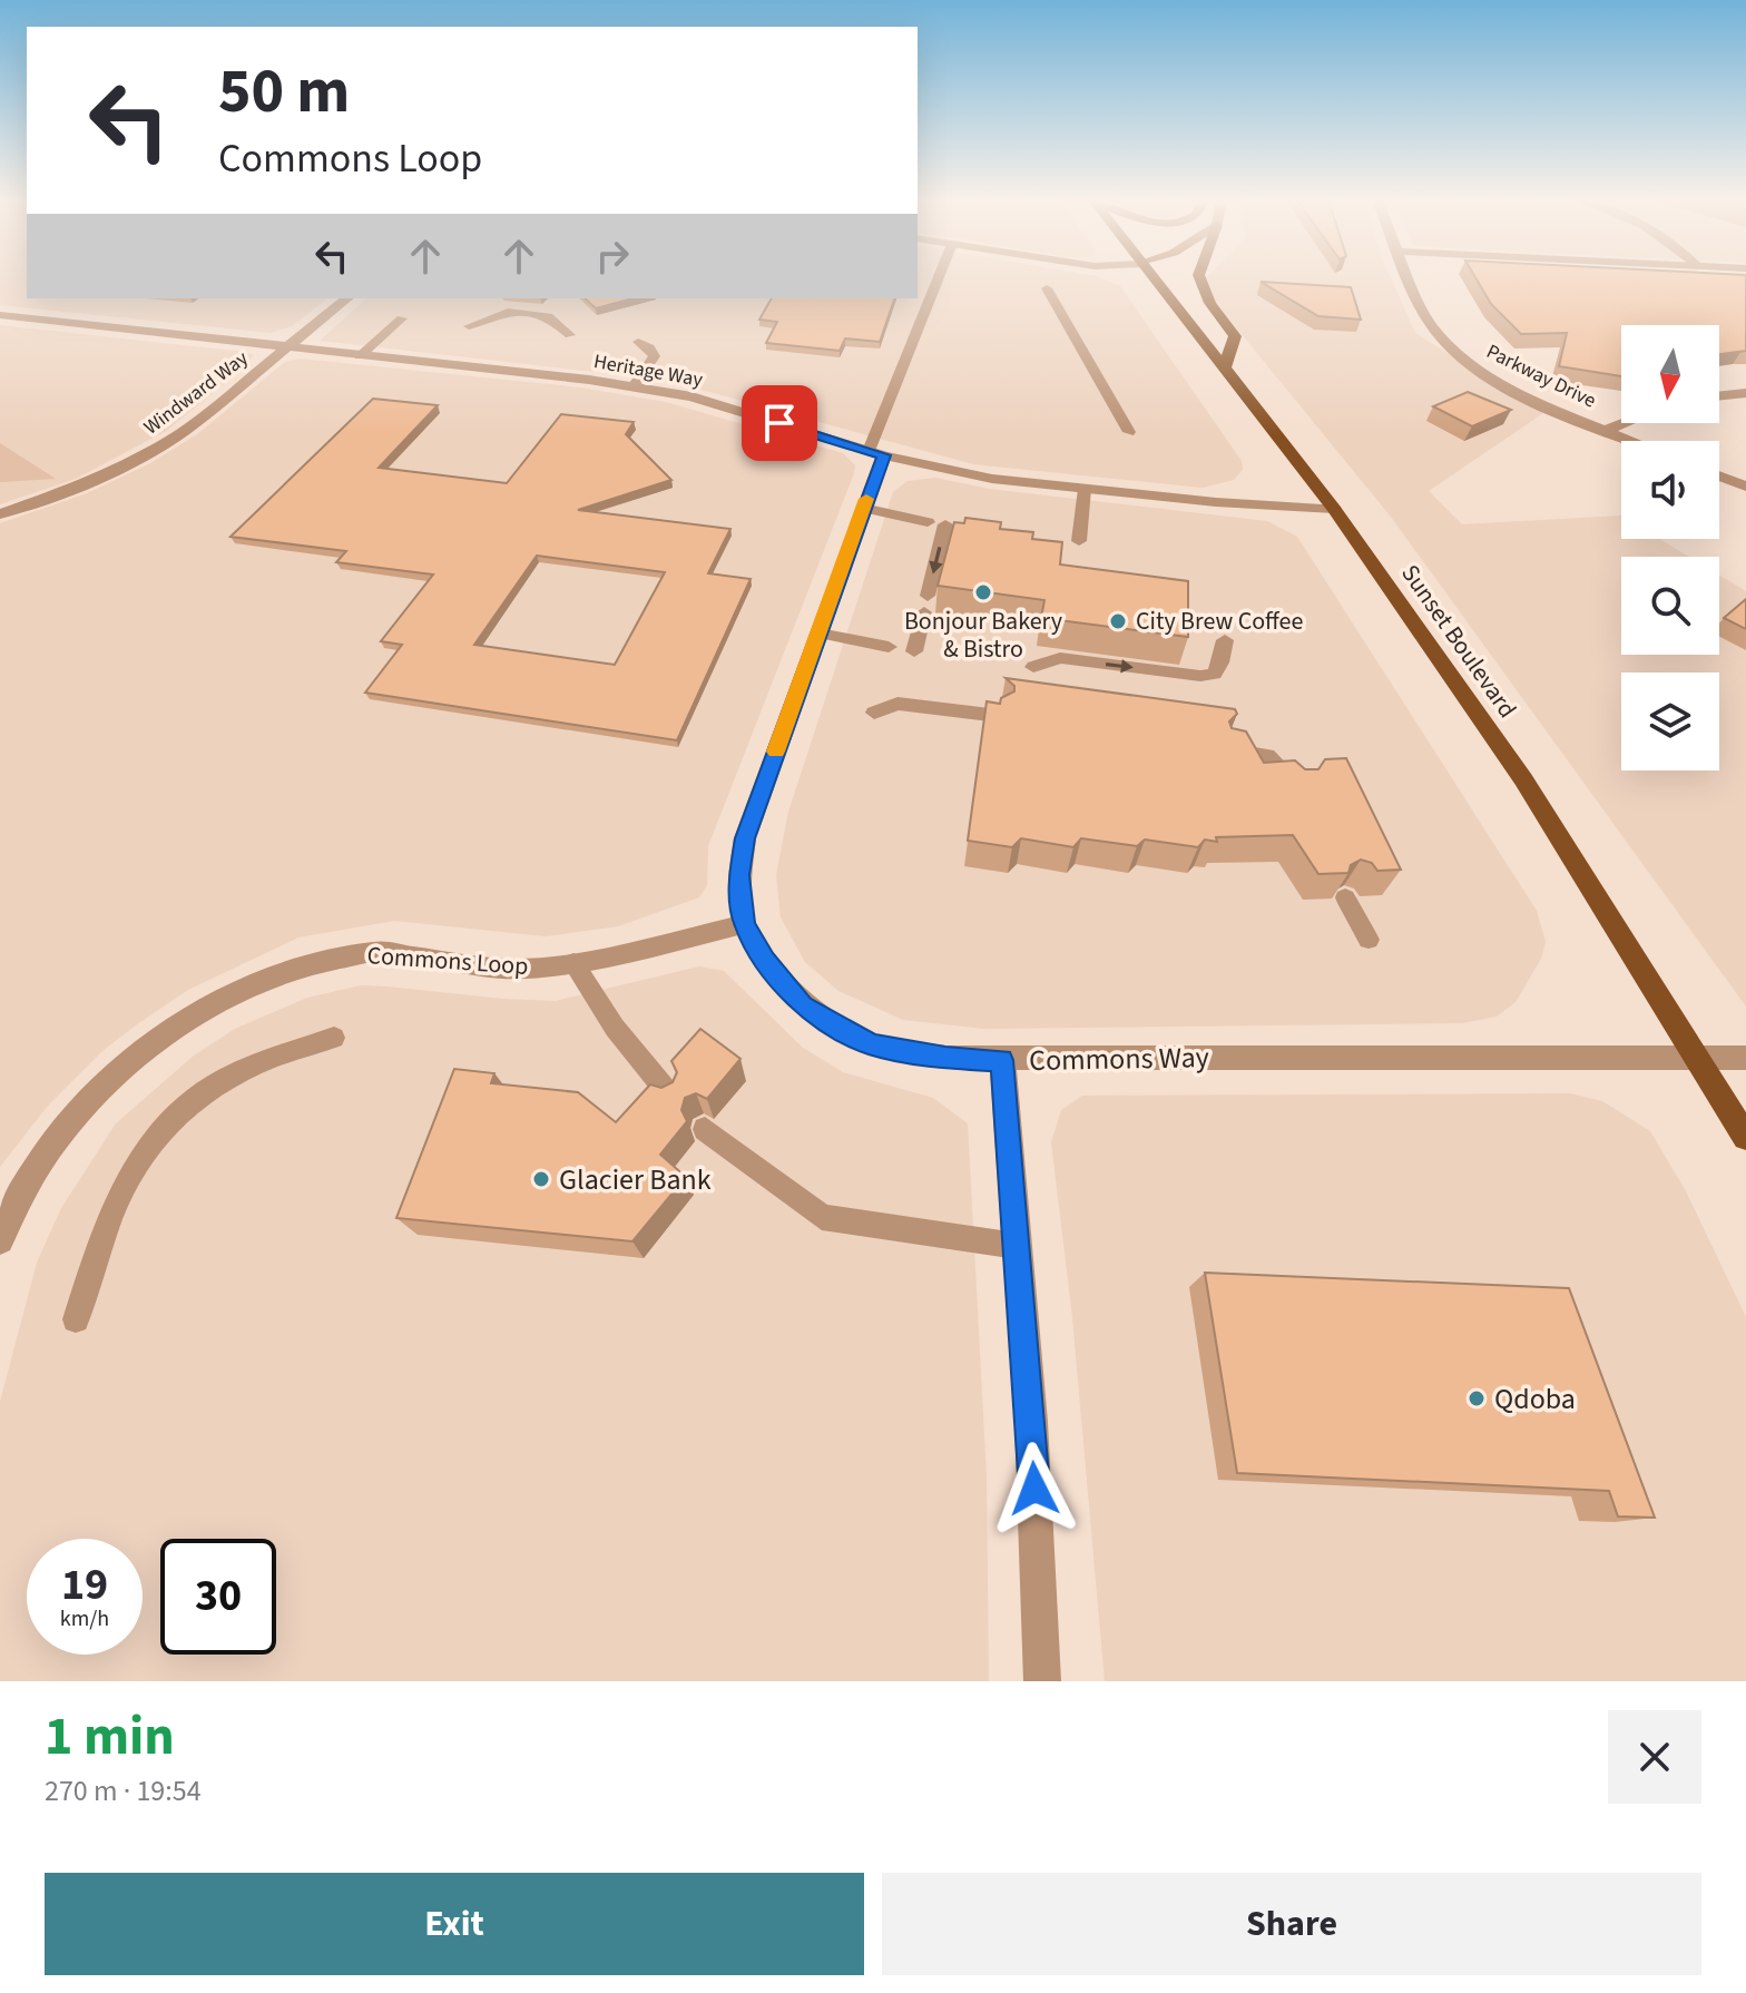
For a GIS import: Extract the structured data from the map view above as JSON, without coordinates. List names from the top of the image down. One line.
{"streets":{"main road":["Sunset Boulevard"],"street":["Heritage Way","Parkway Drive","Windward Way","Commons Loop","Commons Way"]},"crossings":[["Heritage Way","Windward Way"],["Heritage Way","Sunset Boulevard"],["Sunset Boulevard","Commons Way"]],"places":["Bonjour Bakery & Bistro","City Brew Coffee","Glacier Bank","Qdoba"],"north":"bottom","page":{"turn":["50 m","Commons Loop"],"speed":"19 km/h","limit":"30","heading":["1 min","270 m · 19:54"],"buttons":["Exit","Share"]}}
